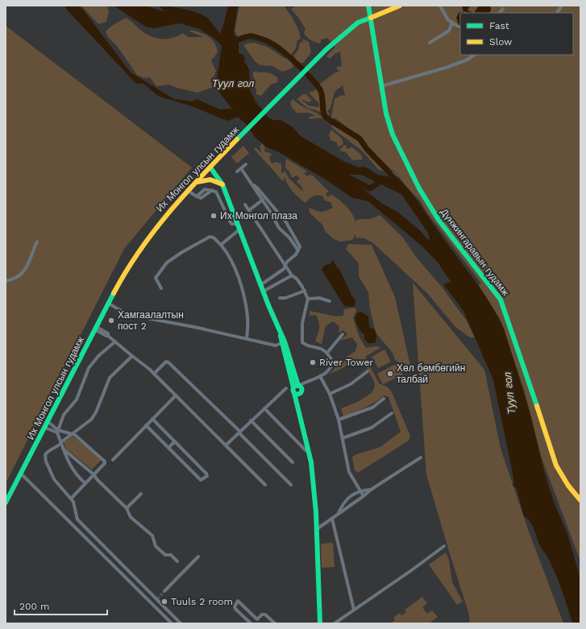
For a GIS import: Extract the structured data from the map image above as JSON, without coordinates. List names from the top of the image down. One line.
{"streets":{"main road":["Их Монгол улсын гудамж","Дүнжингаравын гудамж"]},"crossings":[["Их Монгол улсын гудамж","Дүнжингаравын гудамж"]],"water":["Туул гол"],"places":["Их Монгол плаза","Хамгаалалтын пост 2","River Tower","Хөл бөмбөгийн талбай","Tuuls 2 room"],"legend":["Fast","Slow"],"scale_bar":"200 m"}
